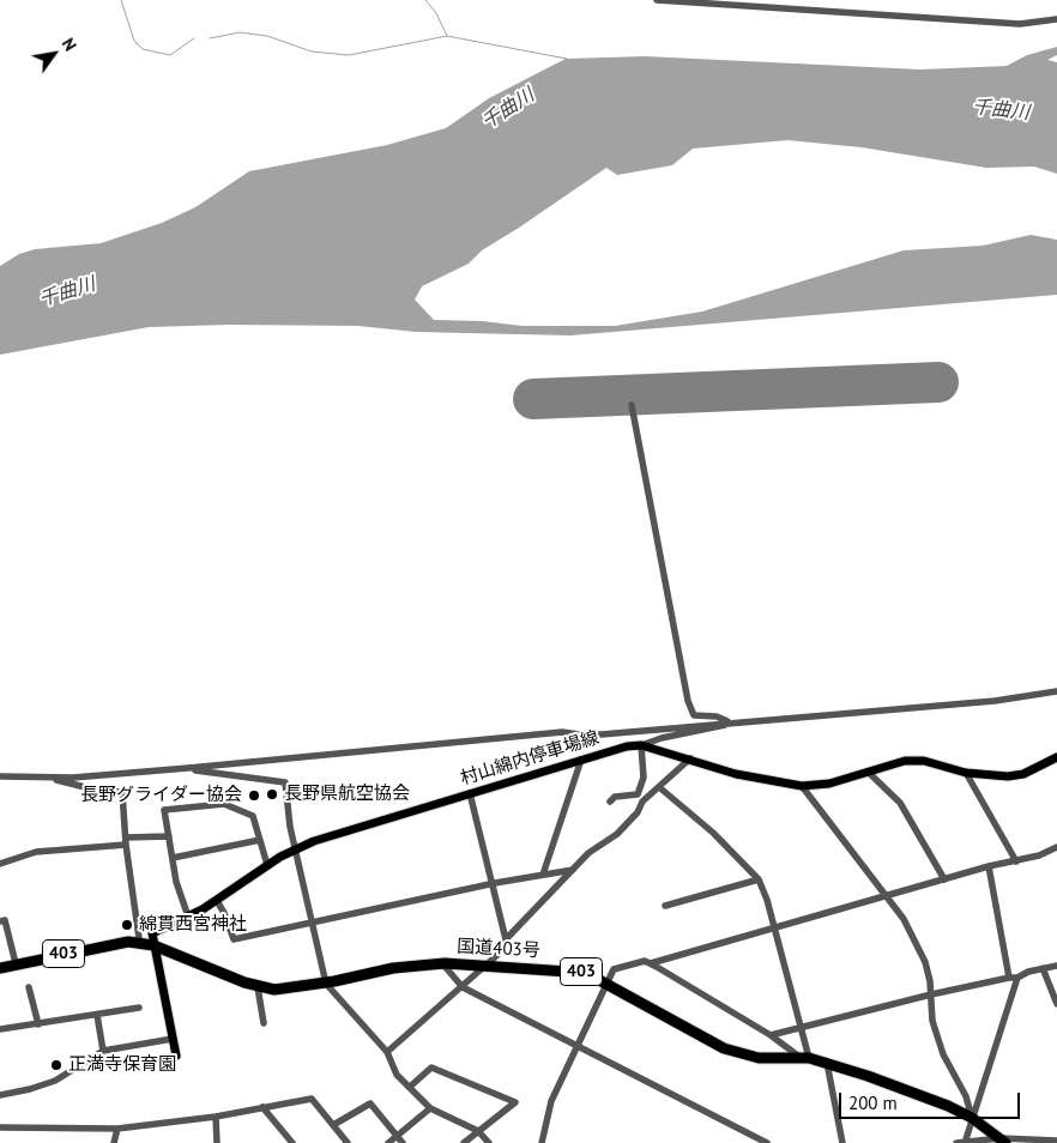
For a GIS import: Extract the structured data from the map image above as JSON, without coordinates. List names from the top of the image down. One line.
{"streets":{"highway":["国道403号","403"],"main road":["村山綿内停車場線"]},"water":["千曲川"],"places":["長野県航空協会","長野グライダー協会","綿貫西宮神社","正満寺保育園"],"scale_bar":"200 m","north":"top right"}
